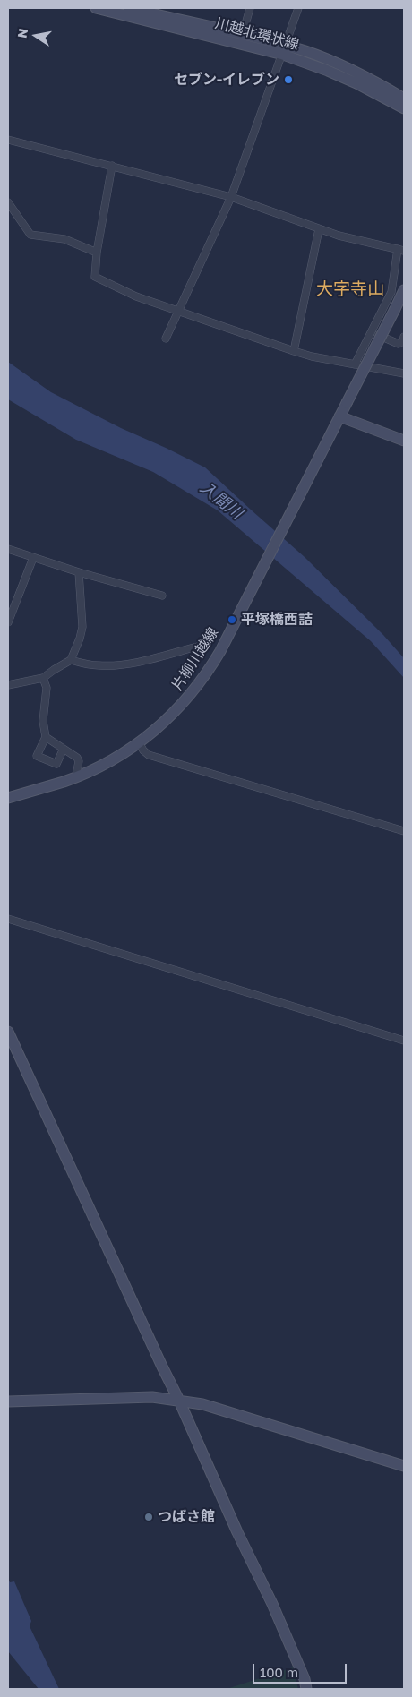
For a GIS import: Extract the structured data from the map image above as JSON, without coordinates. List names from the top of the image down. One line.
{"streets":{"street":["川越北環状線","片柳川越線"]},"districts":["大字寺山"],"water":["入間川"],"places":["セブン-イレブン","平塚橋西詰","つばさ館"],"scale_bar":"100 m","north":"left"}
